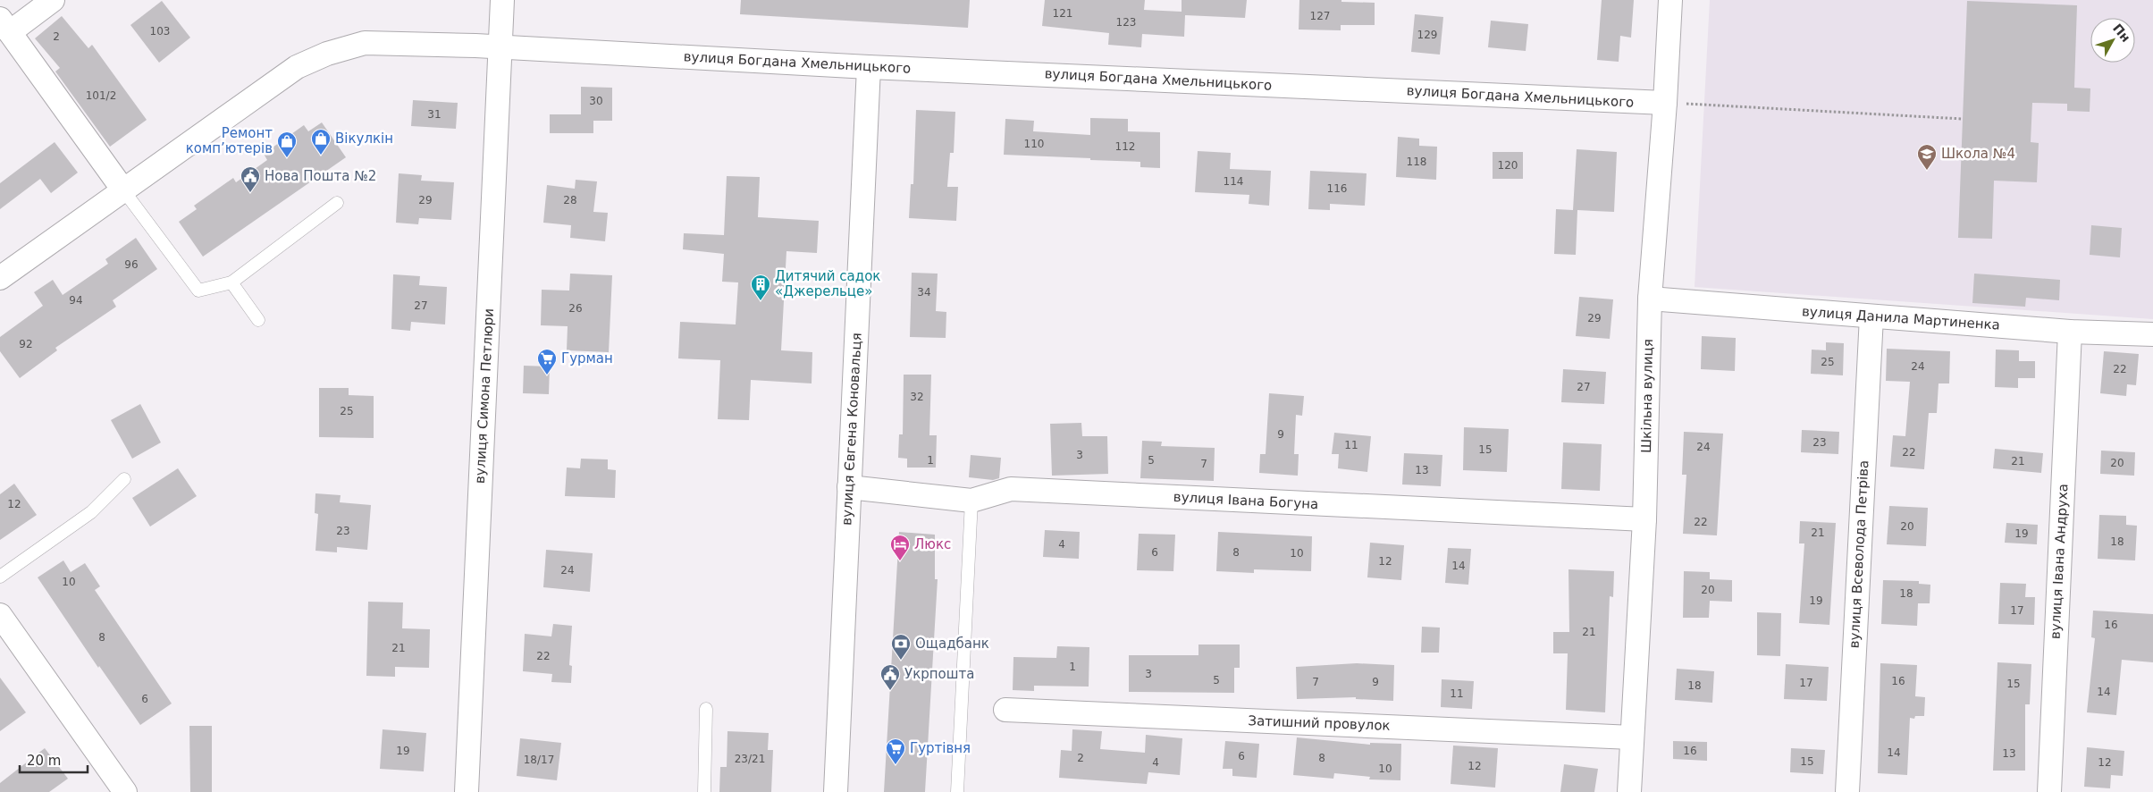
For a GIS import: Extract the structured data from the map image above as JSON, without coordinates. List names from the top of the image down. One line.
{"streets":{"street":["вулиця Богдана Хмельницького","вулиця Данила Мартиненка","вулиця Симона Петлюри","Шкільна вулиця","вулиця Євгена Коновальця","вулиця Івана Богуна","вулиця Всеволода Петріва","вулиця Івана Андруха","Затишний провулок"]},"crossings":[["вулиця Богдана Хмельницького","вулиця Симона Петлюри"],["вулиця Богдана Хмельницького","Шкільна вулиця"],["вулиця Богдана Хмельницького","вулиця Євгена Коновальця"],["вулиця Данила Мартиненка","Шкільна вулиця"],["вулиця Данила Мартиненка","вулиця Всеволода Петріва"],["вулиця Данила Мартиненка","вулиця Івана Андруха"],["Шкільна вулиця","вулиця Івана Богуна"],["Шкільна вулиця","Затишний провулок"],["вулиця Євгена Коновальця","вулиця Івана Богуна"]],"places":{"shop":["Вікулкін","Ремонт комп’ютерів"],"school or university":["Школа №4"],"public building":["Нова Пошта №2","Укрпошта"],"building":["Дитячий садок «Джерельце»"],"supermarket":["Гурман","Гуртівня"],"hotel":["Люкс"],"bank":["Ощадбанк"]},"house_numbers":["121","127","123","103","129","2","101/2","30","31","110","112","118","120","114","116","29","28","96","34","94","27","26","29","92","25","24","22","27","32","25","9","23","11","24","15","22","3","1","5","21","20","7","13","12","22","20","23","21","19","18","4","6","8","10","12","14","24","10","20","18","19","17","16","21","8","21","22","1","3","5","16","7","9","17","15","18","14","11","6","19","16","14","13","6","2","8","23/21","18/17","15","4","12","12","10"],"scale_bar":"20 m","north":"top right"}
